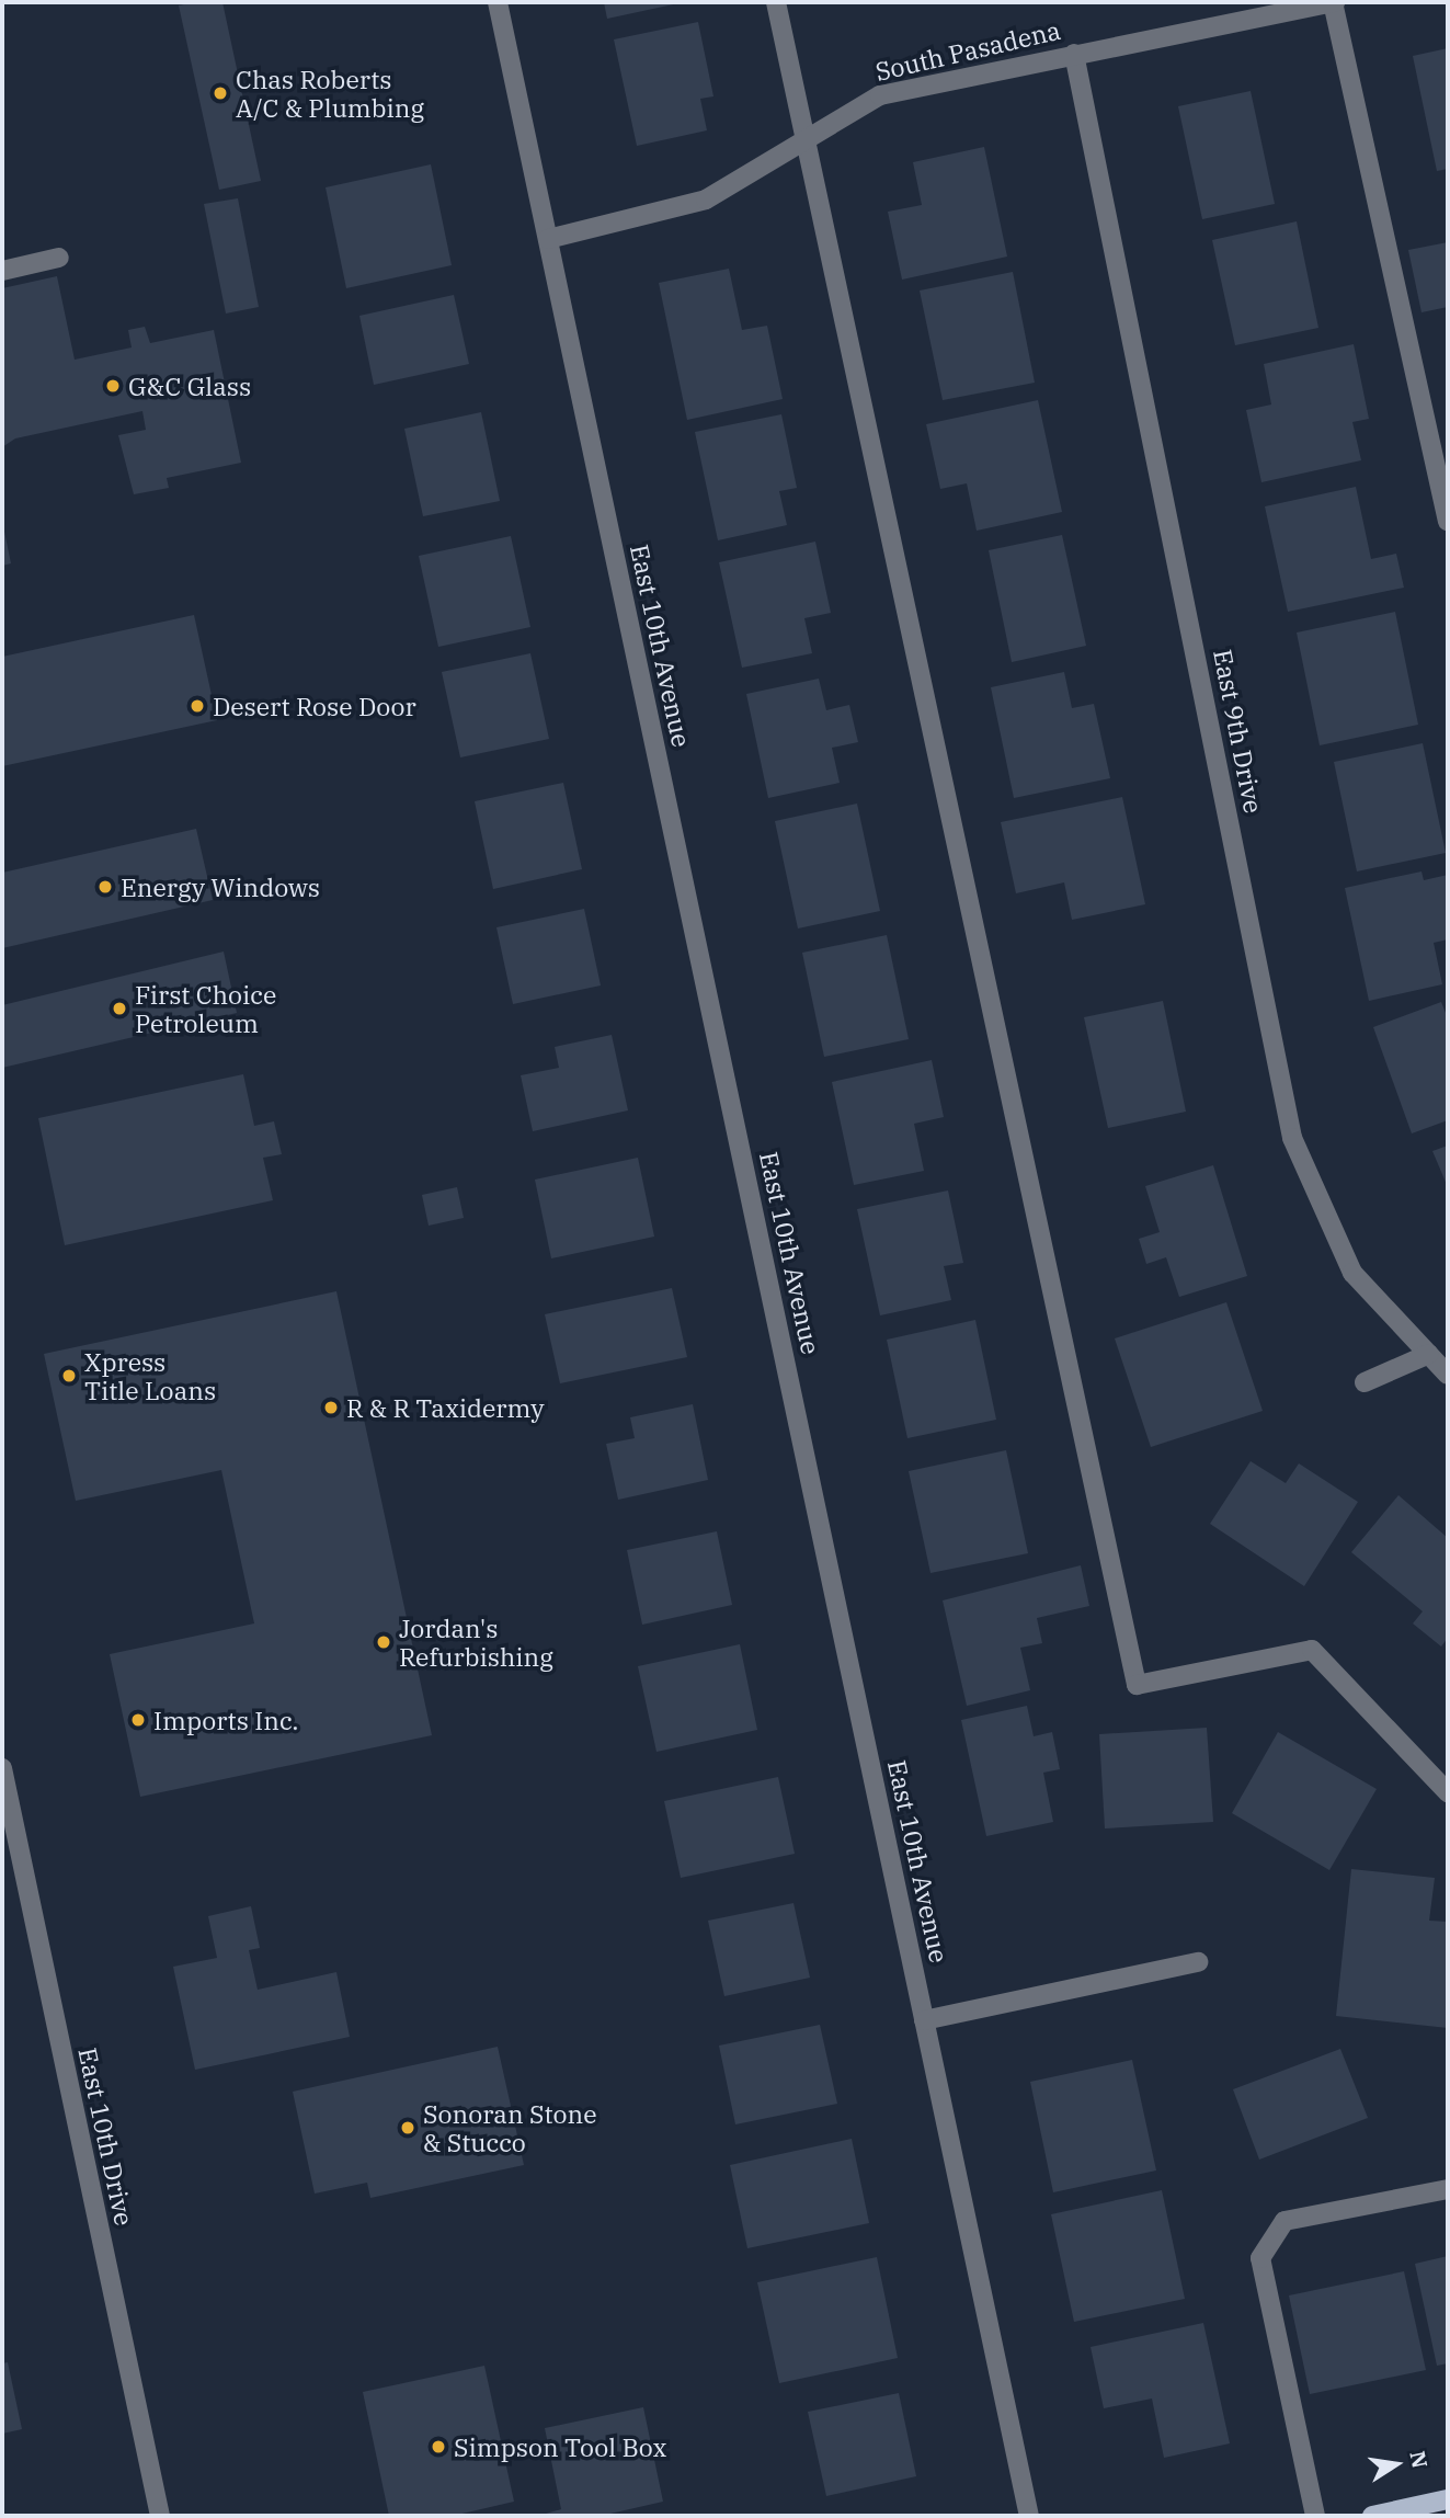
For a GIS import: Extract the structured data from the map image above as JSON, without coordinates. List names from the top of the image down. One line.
{"streets":{"street":["South Pasadena","East 10th Avenue","East 9th Drive","East 10th Drive"]},"crossings":[["South Pasadena","East 10th Avenue"],["South Pasadena","East 9th Drive"]],"places":["Chas Roberts A/C & Plumbing","G&C Glass","Desert Rose Door","Energy Windows","First Choice Petroleum","Xpress Title Loans","R & R Taxidermy","Jordan's Refurbishing","Imports Inc.","Sonoran Stone & Stucco","Simpson Tool Box"],"north":"right"}
